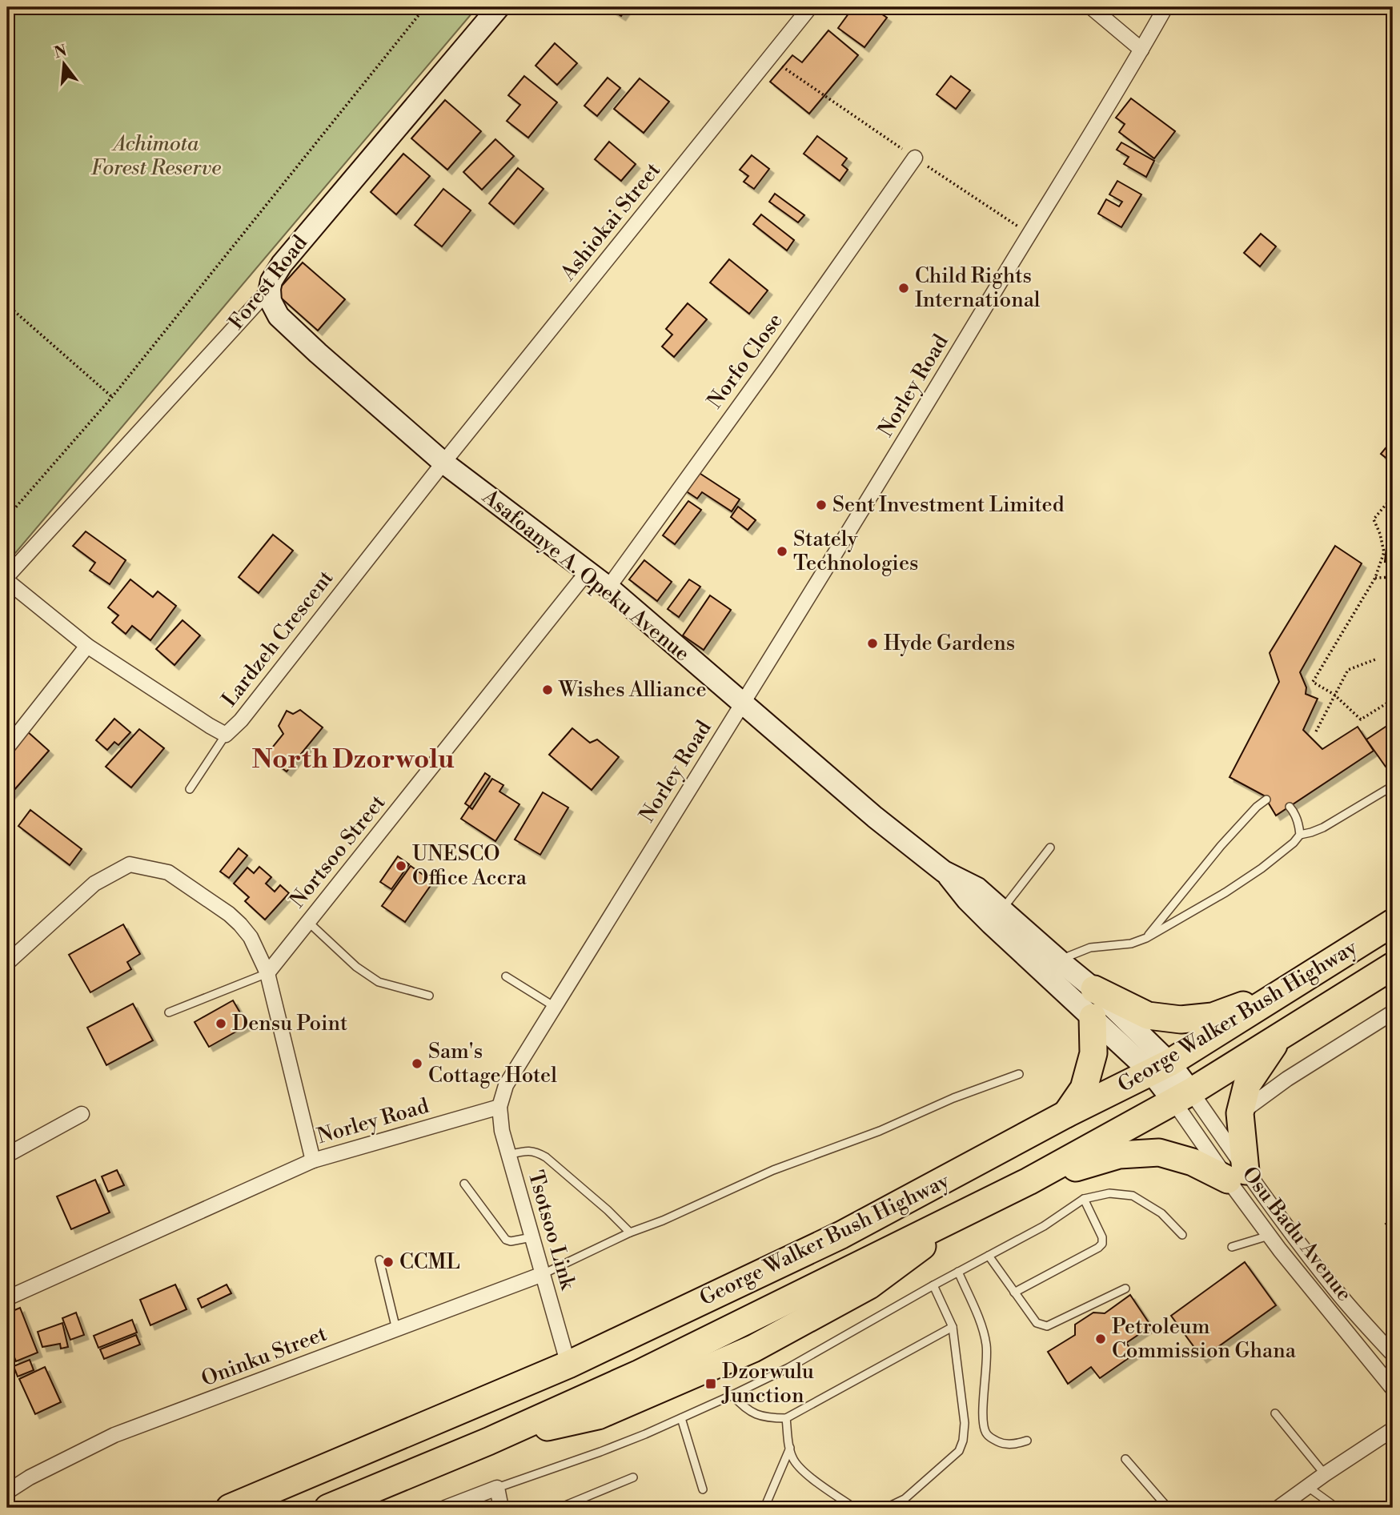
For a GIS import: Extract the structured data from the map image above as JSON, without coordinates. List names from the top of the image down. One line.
{"streets":{"highway":["George Walker Bush Highway"],"main road":["Forest Road","Asafoanye A. Opeku Avenue"],"street":["Ashiokai Street","Norfo Close","Norley Road","Lardzeh Crescent","Nortsoo Street","Tsotsoo Link","Osu Badu Avenue","Oninku Street"]},"crossings":[["Ashiokai Street","Asafoanye A. Opeku Avenue"],["Ashiokai Street","Lardzeh Crescent"],["Forest Road","Asafoanye A. Opeku Avenue"],["Norfo Close","Asafoanye A. Opeku Avenue"],["Norley Road","Asafoanye A. Opeku Avenue"],["Norley Road","Tsotsoo Link"],["Asafoanye A. Opeku Avenue","Lardzeh Crescent"],["Asafoanye A. Opeku Avenue","Nortsoo Street"],["Asafoanye A. Opeku Avenue","George Walker Bush Highway"],["George Walker Bush Highway","Tsotsoo Link"],["George Walker Bush Highway","Osu Badu Avenue"],["Tsotsoo Link","Oninku Street"]],"districts":["North Dzorwolu"],"parks":["Achimota Forest Reserve"],"places":{"other":["Child Rights International","Sent Investment Limited","Stately Technologies","Hyde Gardens","Wishes Alliance","UNESCO Office Accra","Densu Point","Sam's Cottage Hotel","CCML","Petroleum Commission Ghana"],"transit":["Dzorwulu Junction"]},"north":"top"}
